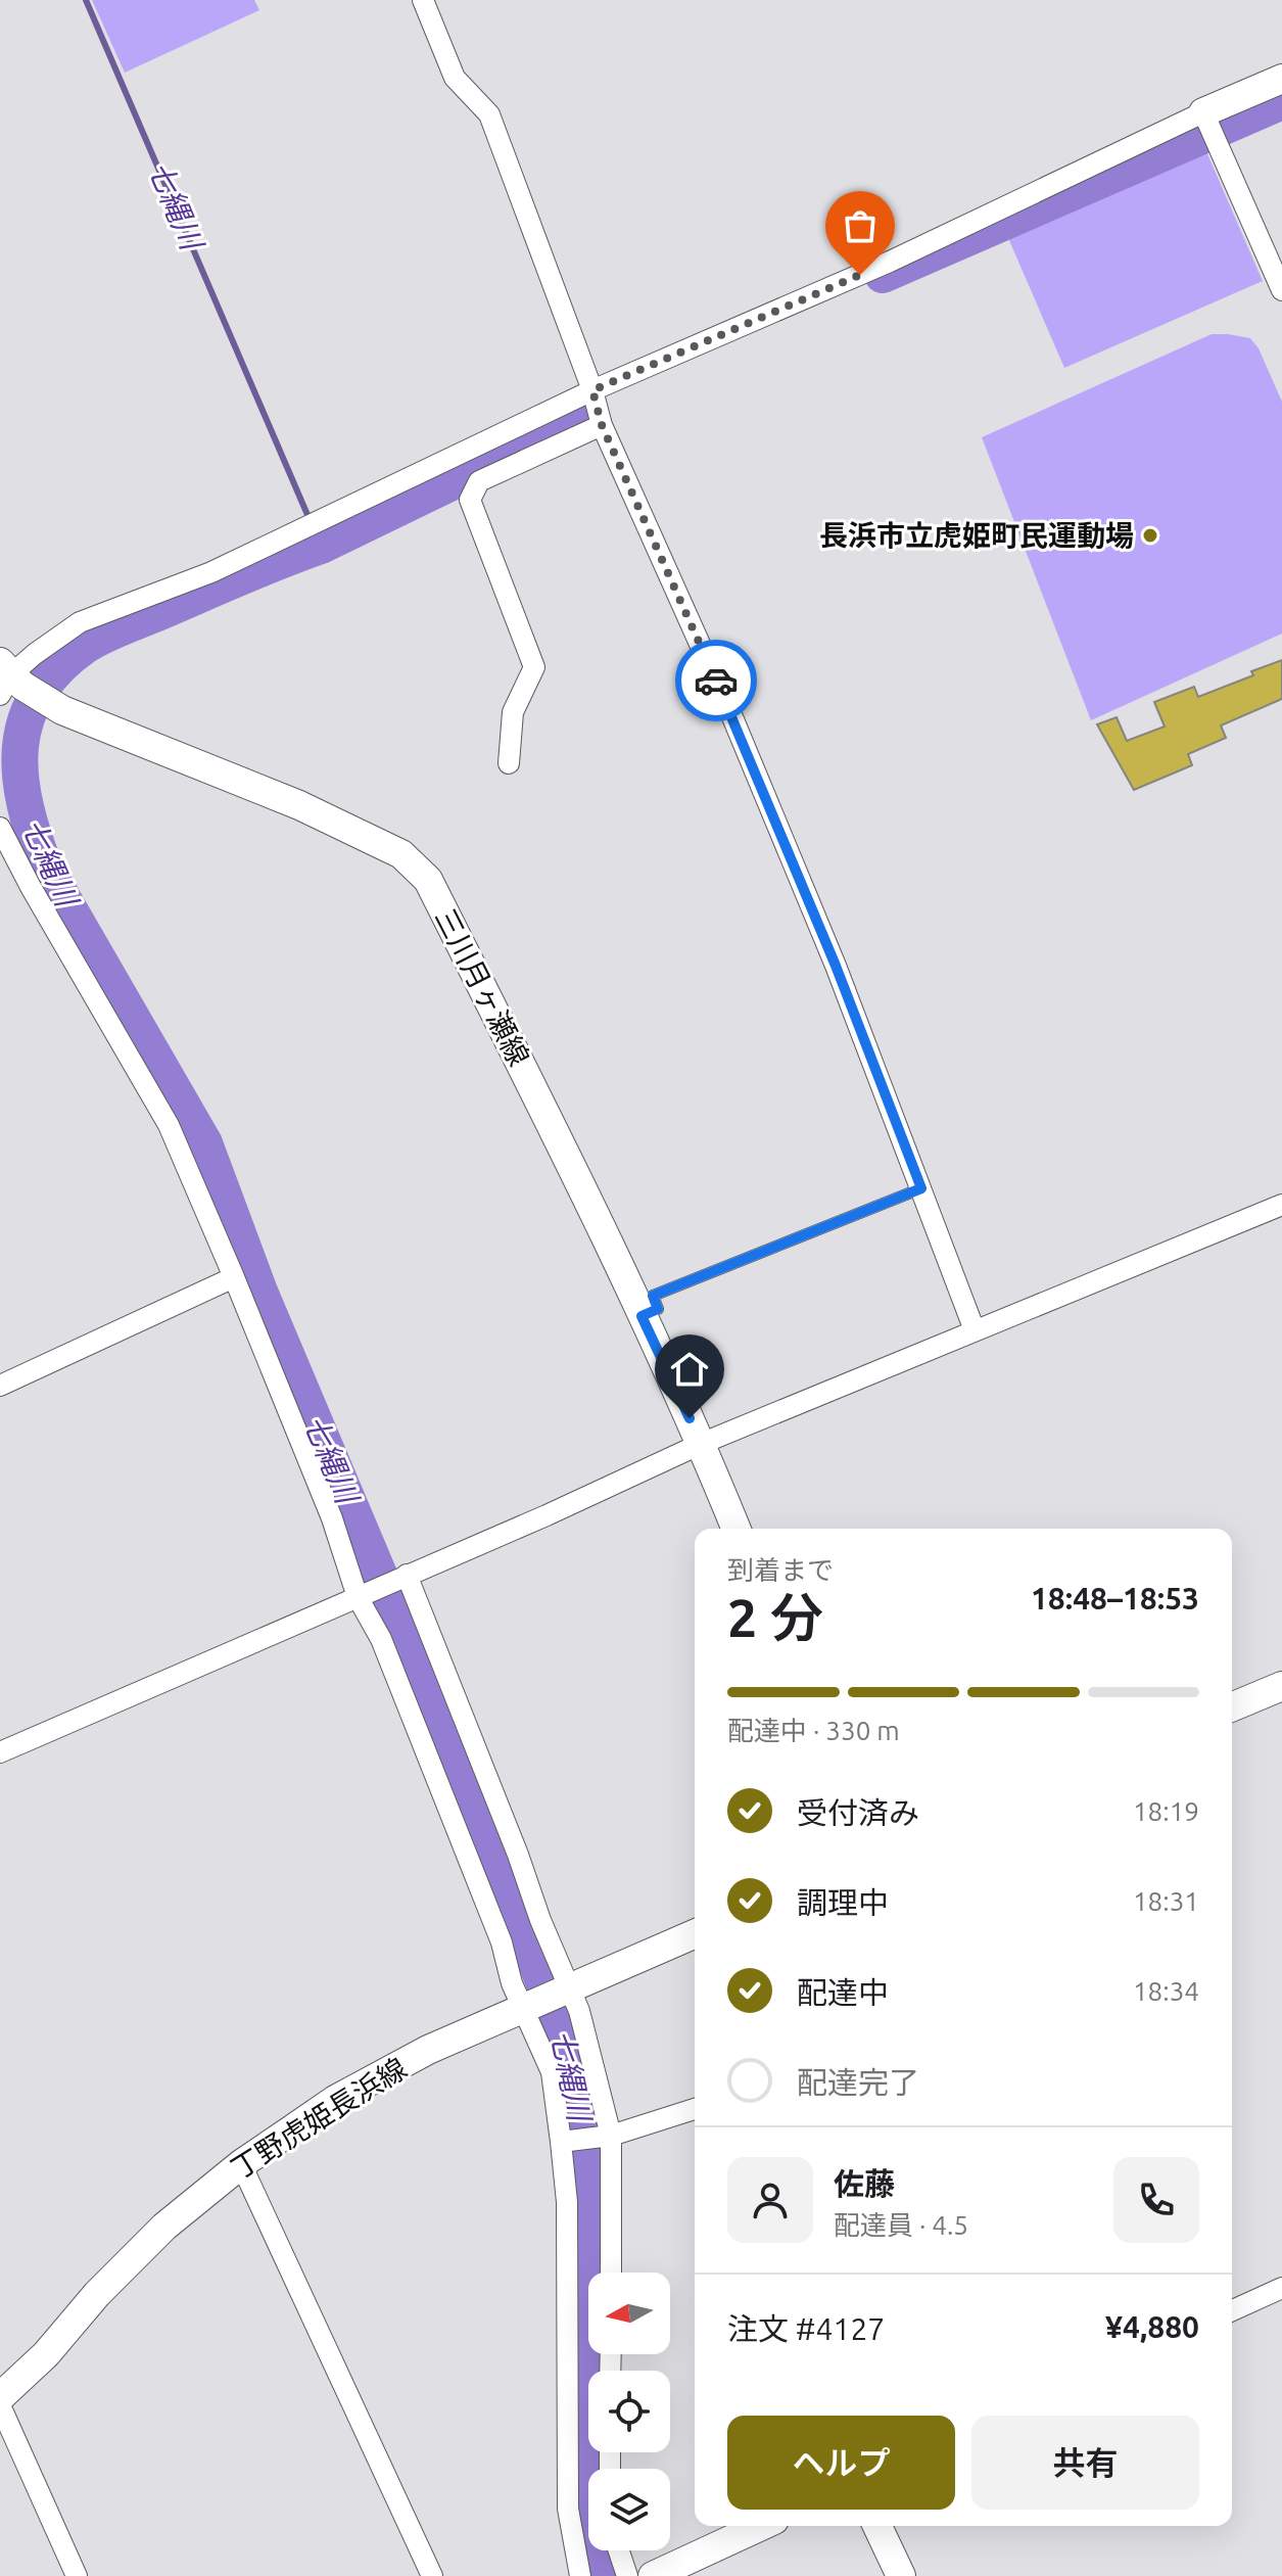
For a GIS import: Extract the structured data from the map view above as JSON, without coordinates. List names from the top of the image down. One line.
{"streets":{"main road":["三川月ヶ瀬線","丁野虎姫長浜線"]},"water":["七縄川"],"places":["長浜市立虎姫町民運動場"],"north":"left","page":{"heading":["2 分","到着まで","18:48–18:53"],"panel":["佐藤","配達員 · 4.5","注文 #4127","¥4,880"],"bar":"配達中 · 330 m","list":[["受付済み","18:19"],["調理中","18:31"],["配達中","18:34"],"配達完了"],"buttons":["ヘルプ","共有"]}}
